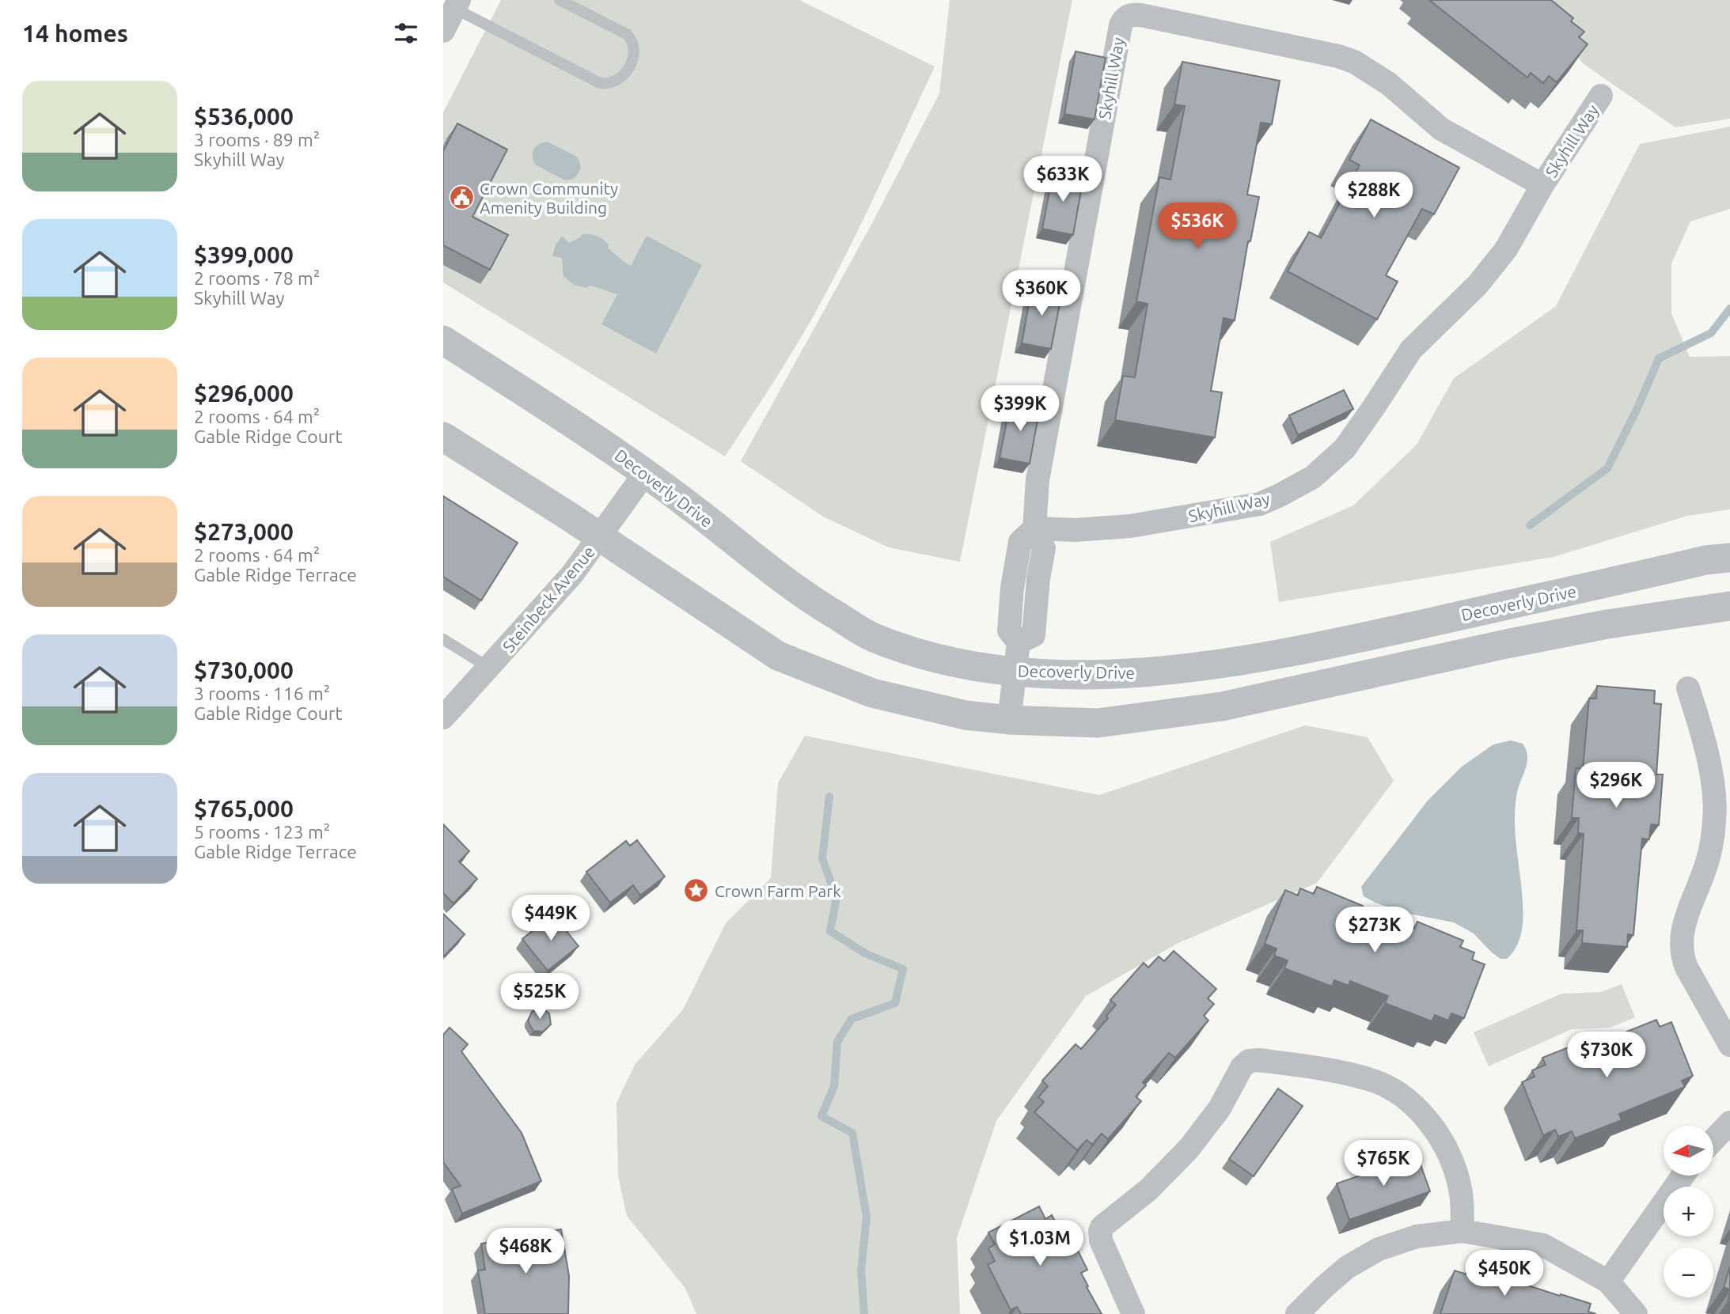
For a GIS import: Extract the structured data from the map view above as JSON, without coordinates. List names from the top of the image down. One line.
{"streets":{"street":["Skyhill Way","Decoverly Drive","Steinbeck Avenue"]},"crossings":[["Decoverly Drive","Steinbeck Avenue"]],"places":{"public building":["Crown Community Amenity Building"],"place":["Crown Farm Park"]},"north":"left","page":{"heading":"14 homes","list":[{"name":"$536,000","note":"3 rooms · 89 m² · Skyhill Way"},{"name":"$399,000","note":"2 rooms · 78 m² · Skyhill Way"},{"name":"$296,000","note":"2 rooms · 64 m² · Gable Ridge Court"},{"name":"$273,000","note":"2 rooms · 64 m² · Gable Ridge Terrace"},{"name":"$730,000","note":"3 rooms · 116 m² · Gable Ridge Court"},{"name":"$765,000","note":"5 rooms · 123 m² · Gable Ridge Terrace"}],"price":["$633K","$288K","$536K","$360K","$399K","$296K","$449K","$273K","$525K","$730K","$765K","$1.03M","$468K","$450K"],"map_buttons":["+","−"]}}
